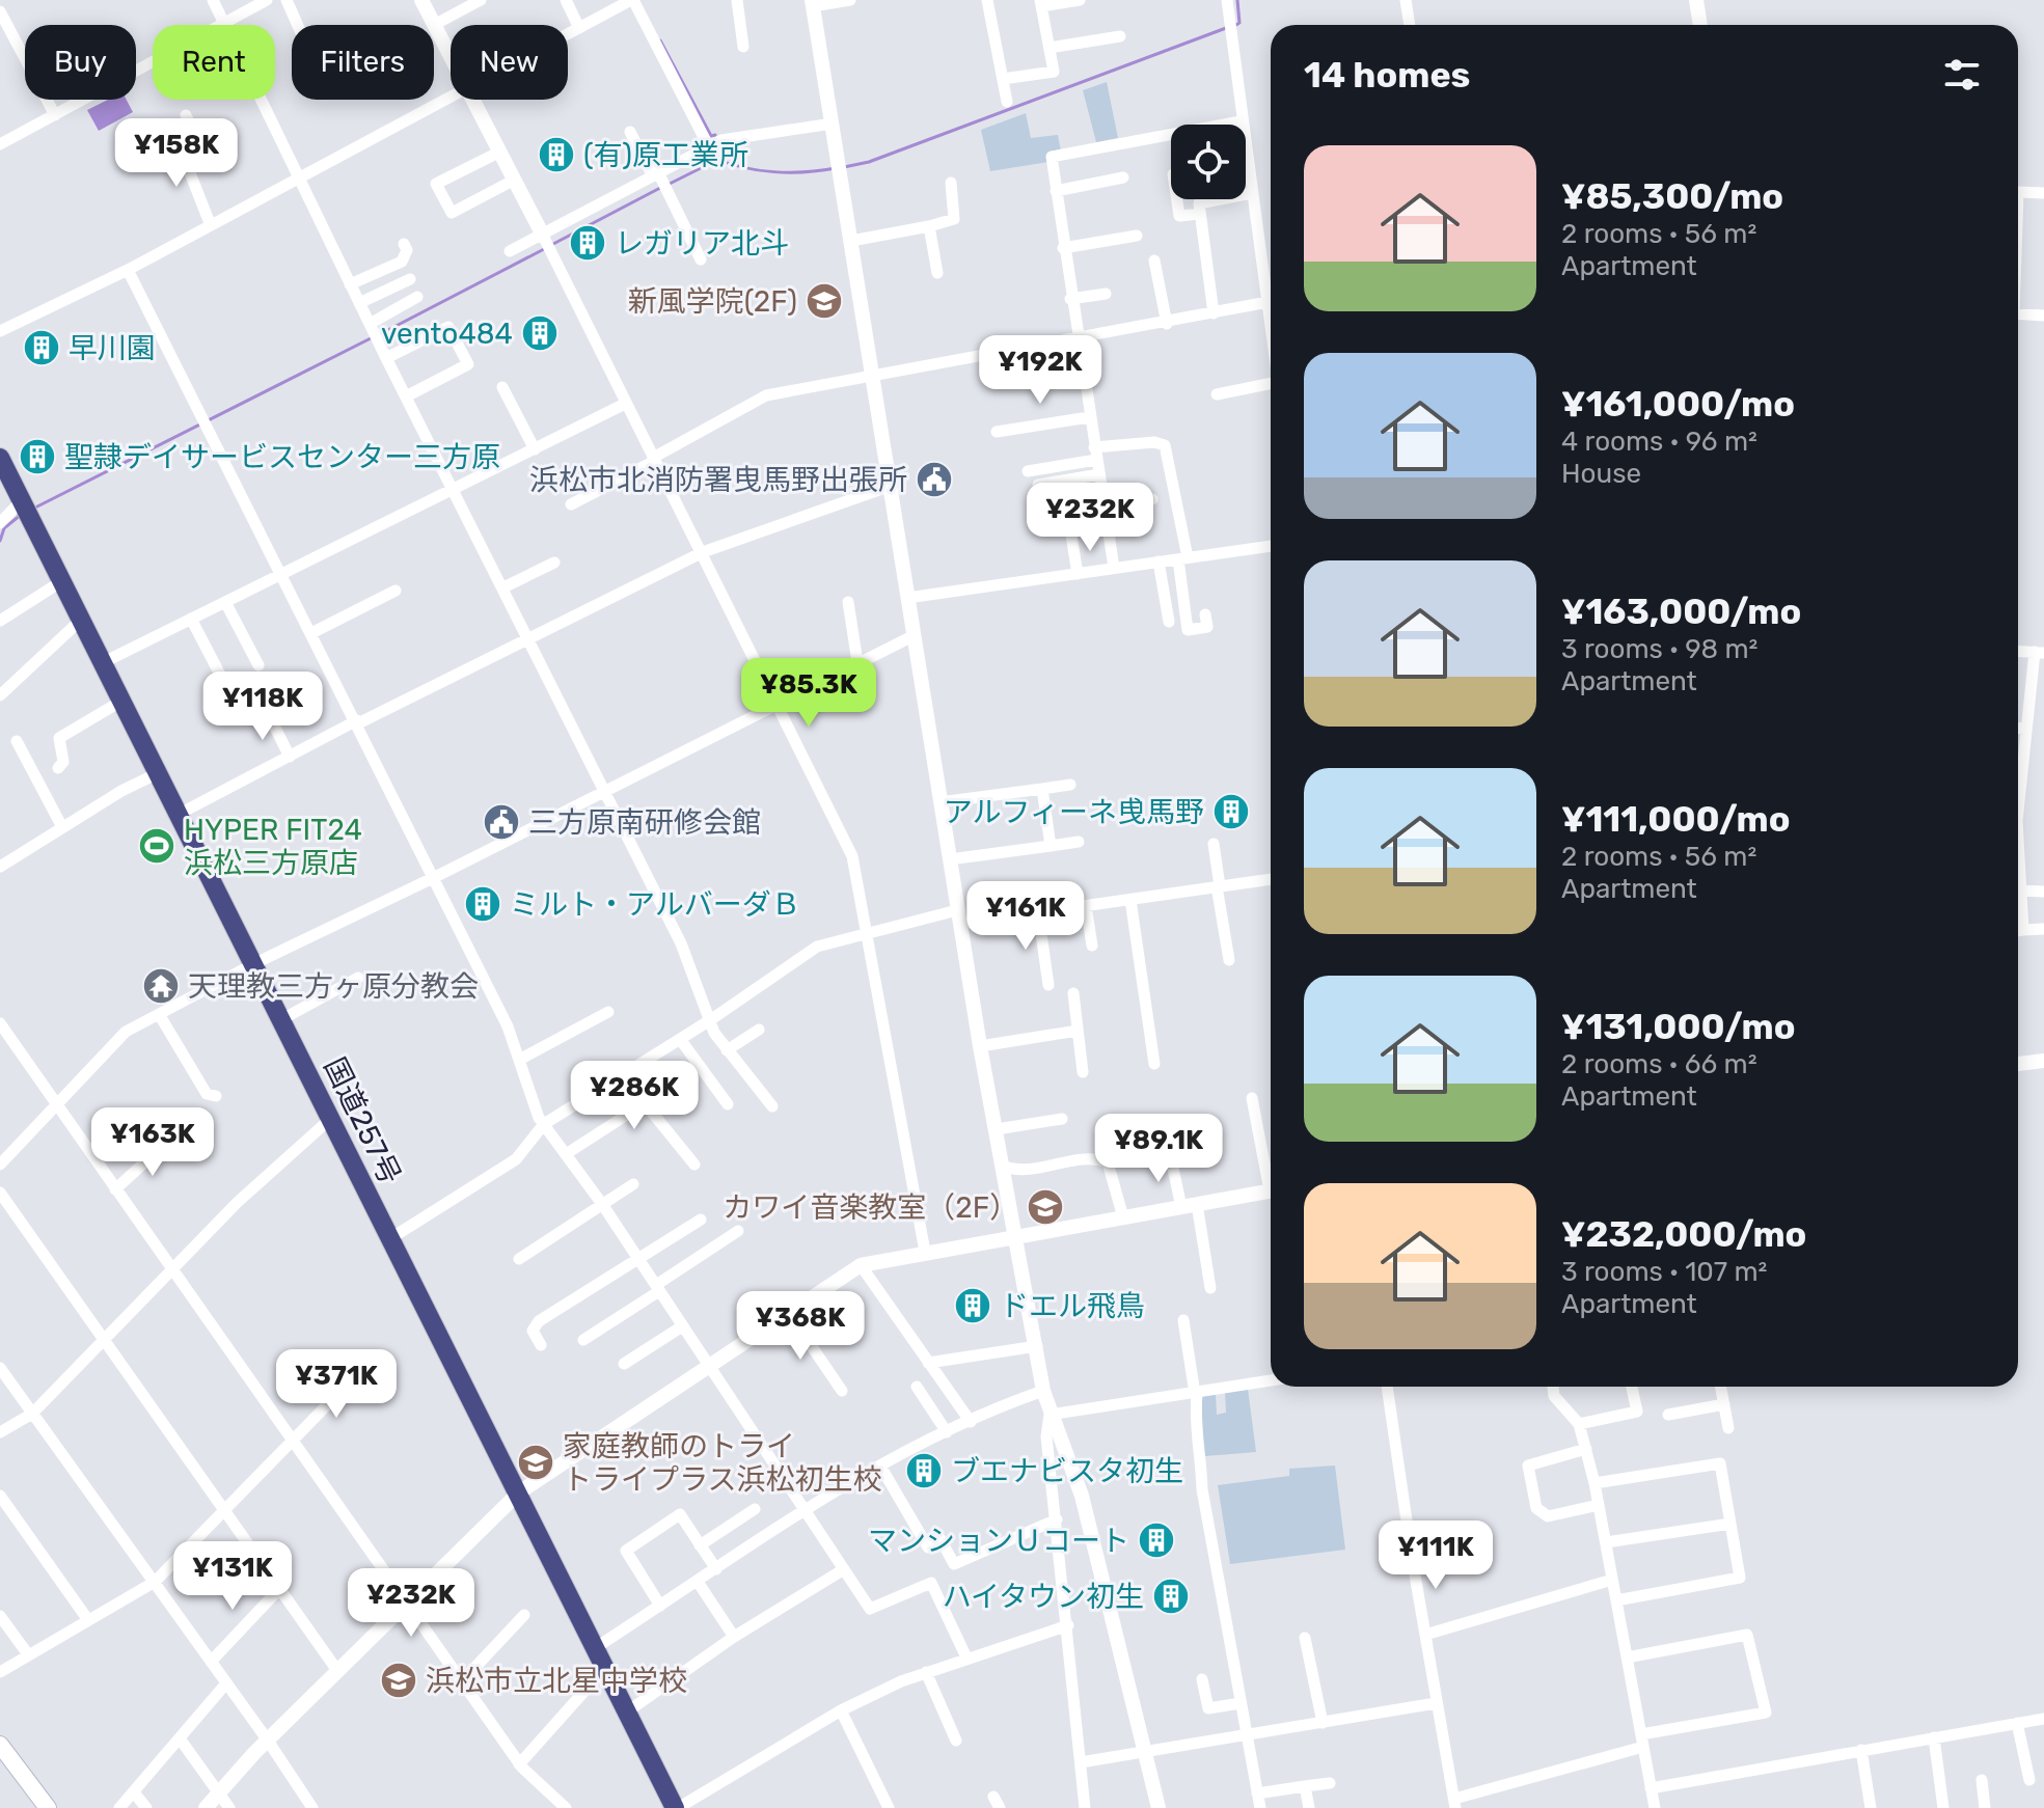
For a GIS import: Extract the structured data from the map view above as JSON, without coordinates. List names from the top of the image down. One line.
{"streets":{"highway":["国道257号"]},"places":{"building":["(有)原工業所","レガリア北斗","vento484","早川園","聖隷デイサービスセンター三方原","アルフィーネ曵馬野","ミルト・アルバーダＢ","ドエル飛鳥","ブエナビスタ初生","マンションＵコート","ハイタウン初生"],"school or university":["新風学院(2F)","カワイ音楽教室（2F）","家庭教師のトライ トライプラス浜松初生校","浜松市立北星中学校"],"public building":["浜松市北消防署曳馬野出張所","三方原南研修会館"],"sports":["HYPER FIT24 浜松三方原店"],"temple":["天理教三方ヶ原分教会"]},"page":{"chip":["Buy","Rent","Filters","New"],"heading":"14 homes","price":["¥158K","¥192K","¥232K","¥85.3K","¥118K","¥161K","¥286K","¥163K","¥89.1K","¥368K","¥371K","¥111K","¥131K","¥232K"],"list":[{"name":"¥85,300/mo","note":"2 rooms · 56 m² · Apartment"},{"name":"¥161,000/mo","note":"4 rooms · 96 m² · House"},{"name":"¥163,000/mo","note":"3 rooms · 98 m² · Apartment"},{"name":"¥111,000/mo","note":"2 rooms · 56 m² · Apartment"},{"name":"¥131,000/mo","note":"2 rooms · 66 m² · Apartment"},{"name":"¥232,000/mo","note":"3 rooms · 107 m² · Apartment"}]}}
